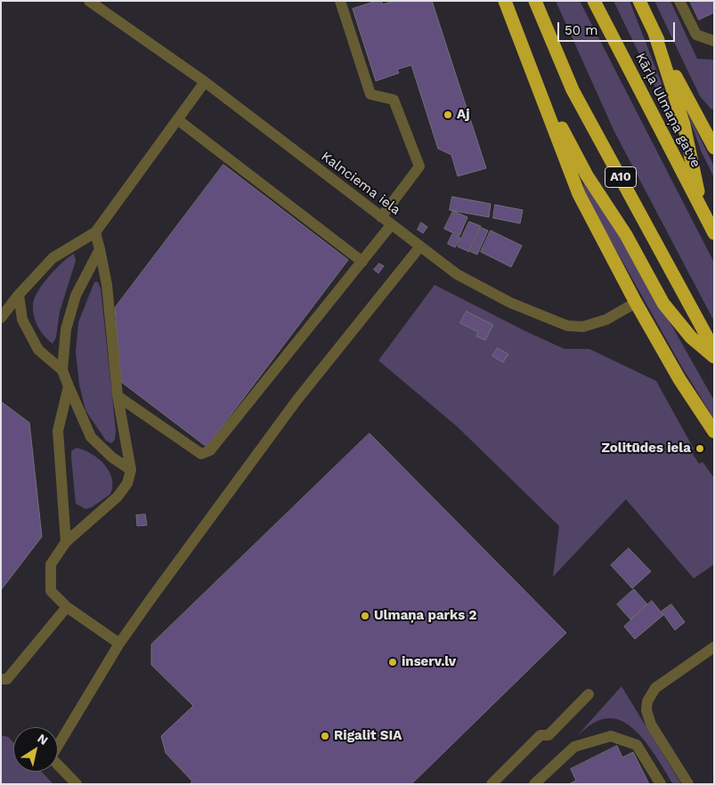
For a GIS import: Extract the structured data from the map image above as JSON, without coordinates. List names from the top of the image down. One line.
{"streets":{"highway":["Kārļa Ulmaņa gatve","A10"],"street":["Kalnciema iela"]},"places":["Aj","Zolitūdes iela","Ulmaņa parks 2","inserv.lv","Rigalit SIA"],"scale_bar":"50 m","north":"top right"}
